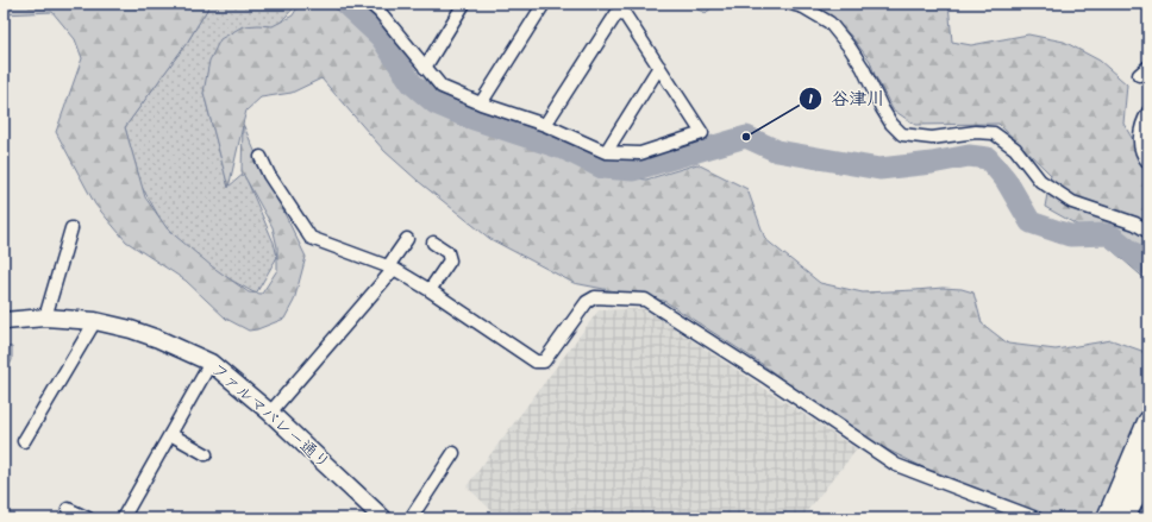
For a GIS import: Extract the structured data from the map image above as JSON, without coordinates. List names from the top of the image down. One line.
{"streets":{"street":["ファルマバレー通り"]},"places":["谷津川"]}
